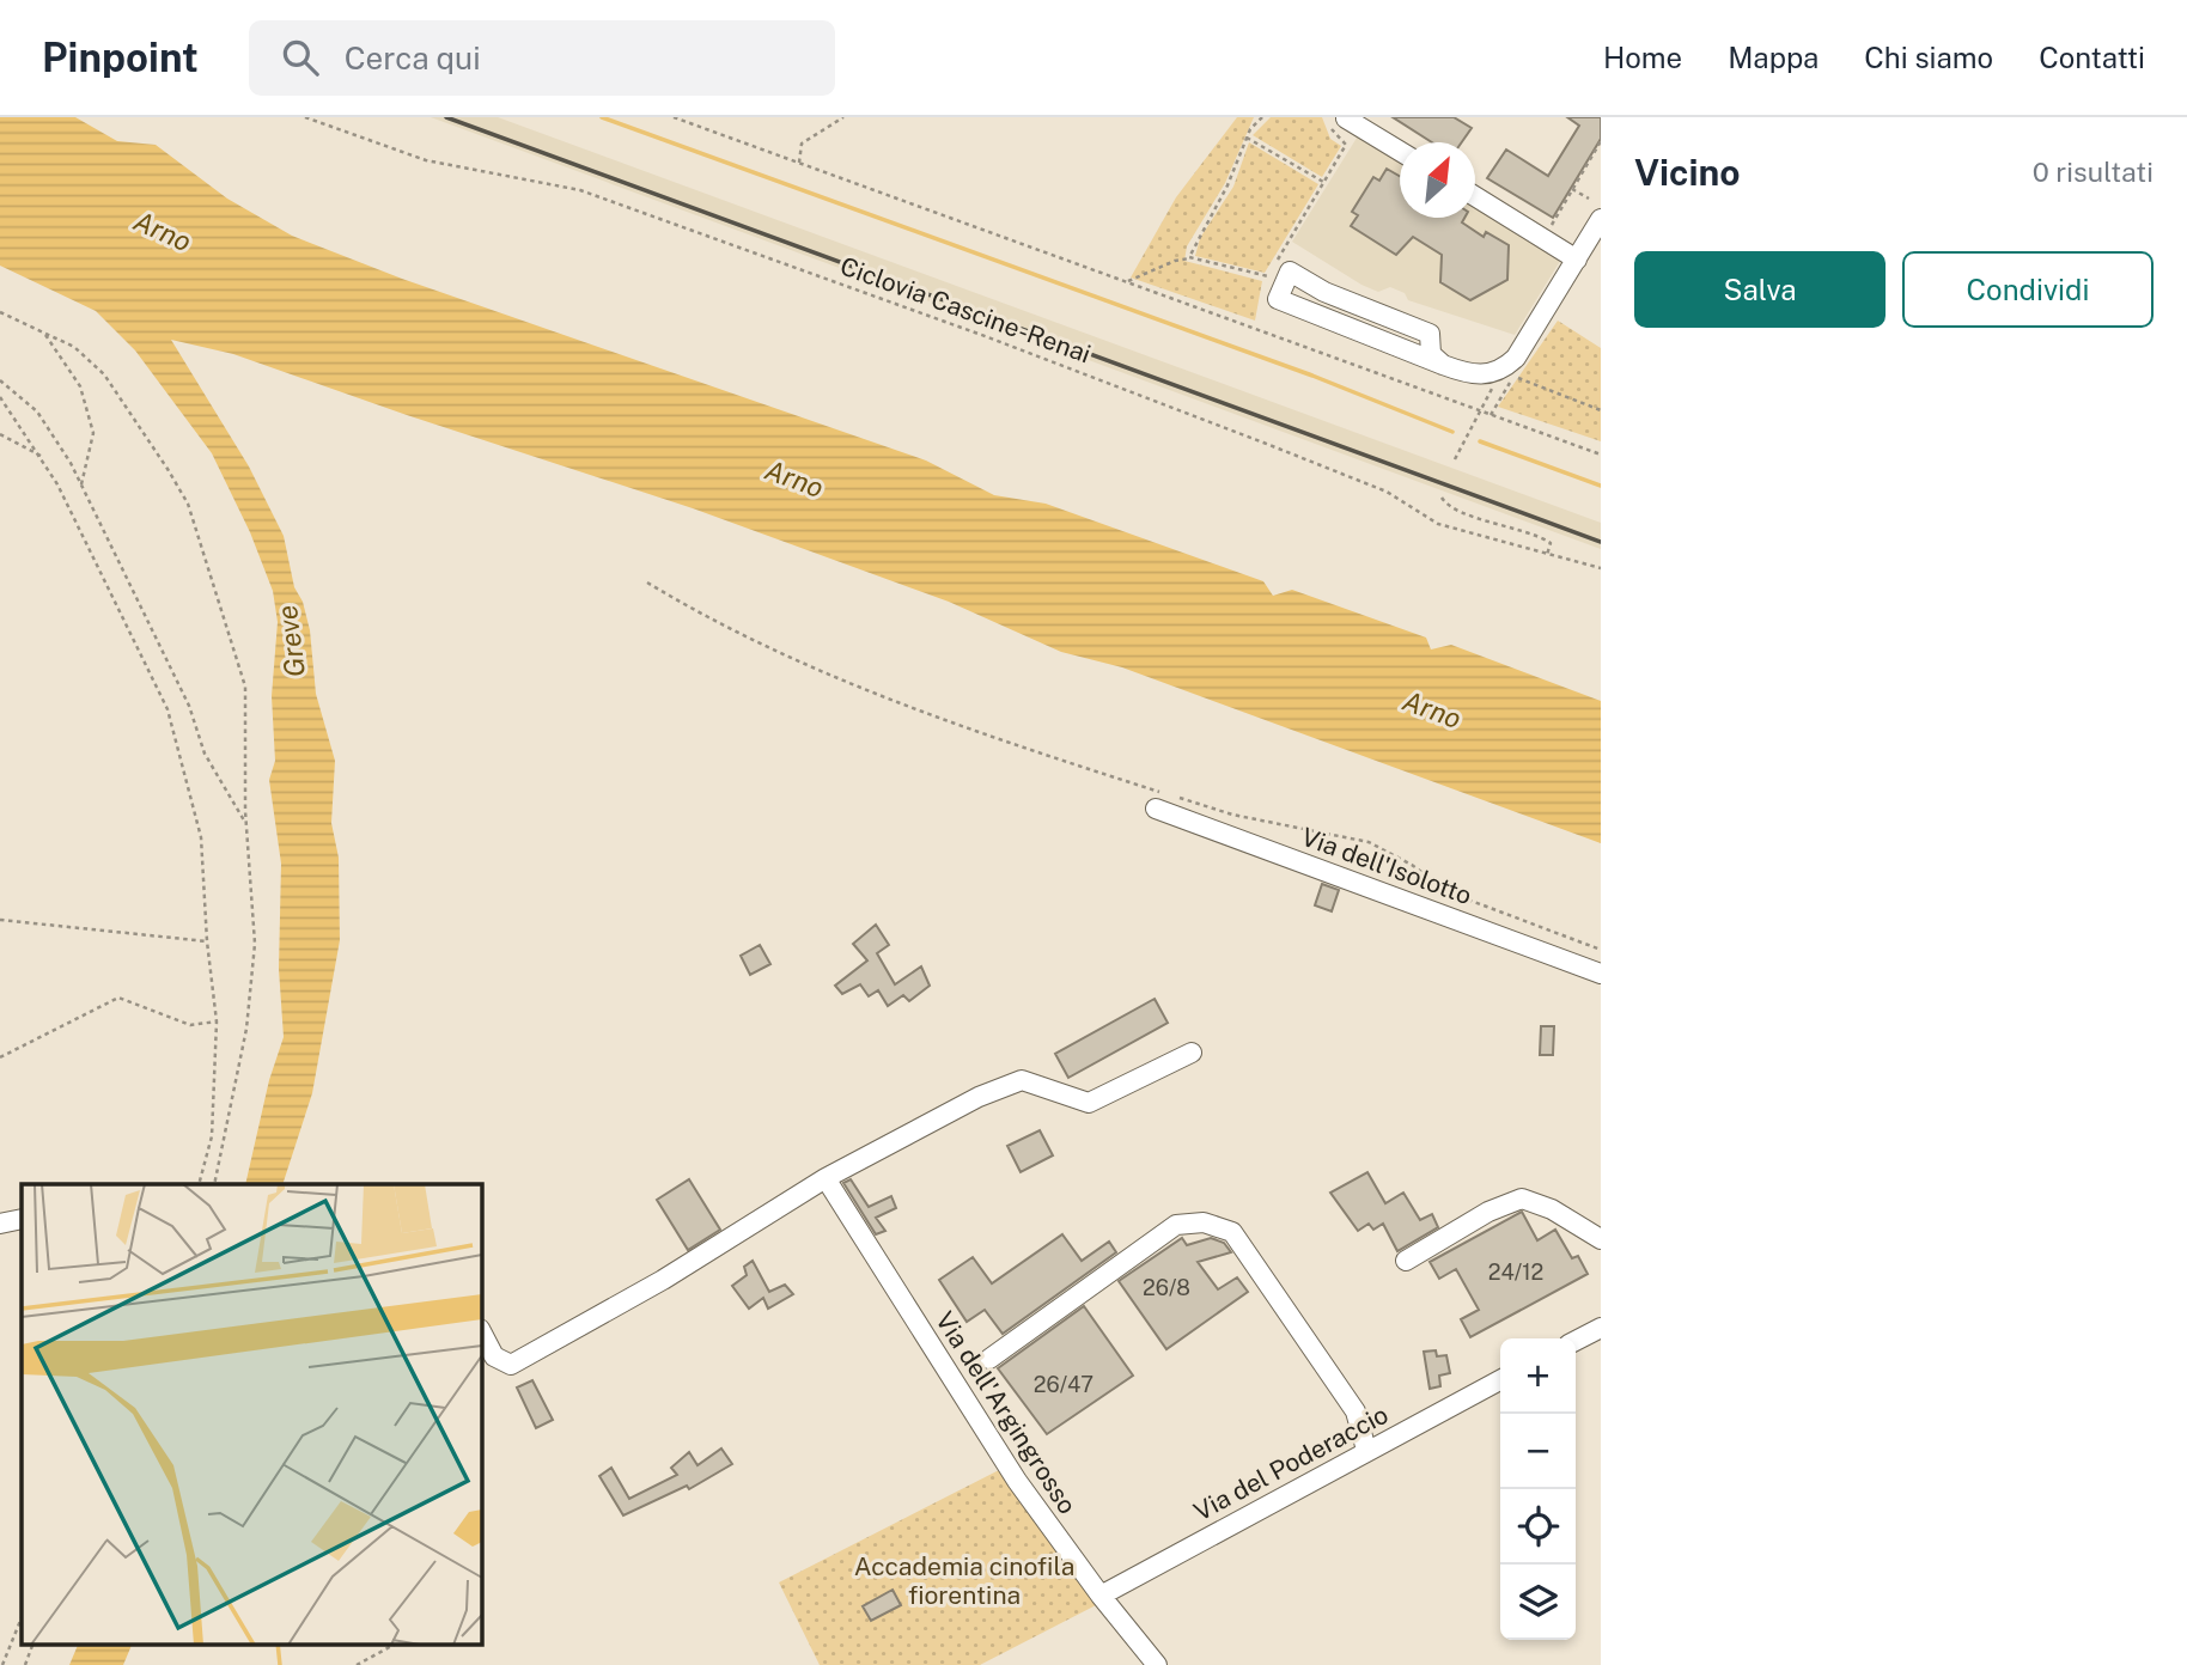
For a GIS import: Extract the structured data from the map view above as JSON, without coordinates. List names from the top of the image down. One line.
{"streets":{"street":["Via dell'Isolotto","Via dell'Argingrosso","Via del Poderaccio"],"path":["Ciclovia Cascine-Renai"]},"crossings":[["Via dell'Argingrosso","Via del Poderaccio"]],"water":["Arno","Greve"],"parks":["Accademia cinofila fiorentina"],"house_numbers":["24/12","26/8","26/47"],"north":"top right","page":{"header":"Pinpoint","search":"Cerca qui","nav":["Home","Mappa","Chi siamo","Contatti"],"heading":["Vicino","0 risultati"],"buttons":["Salva","Condividi"],"map_buttons":["+","−"]}}
